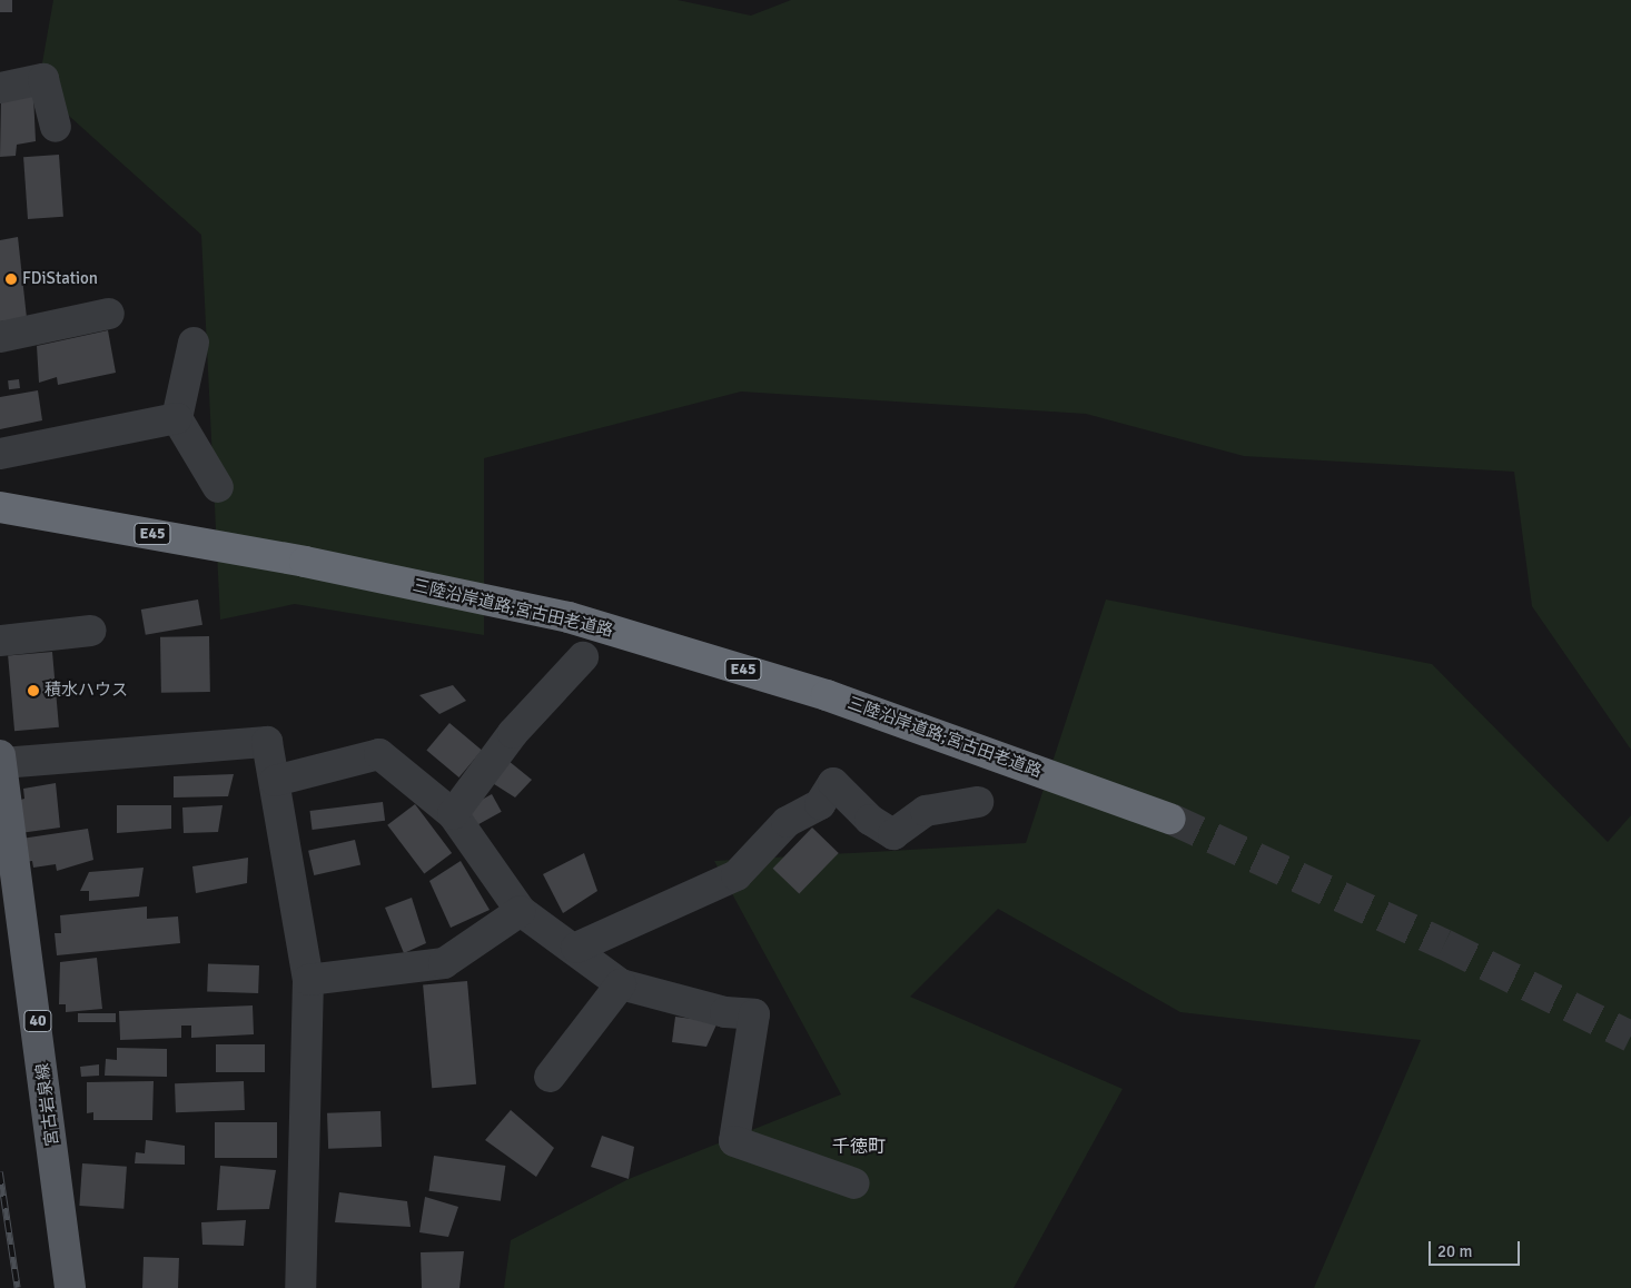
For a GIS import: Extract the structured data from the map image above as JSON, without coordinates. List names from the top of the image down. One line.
{"streets":{"highway":["E45","三陸沿岸道路;宮古田老道路"],"main road":["40","宮古岩泉線"]},"districts":["千徳町"],"places":["FDiStation","積水ハウス"],"scale_bar":"20 m"}
